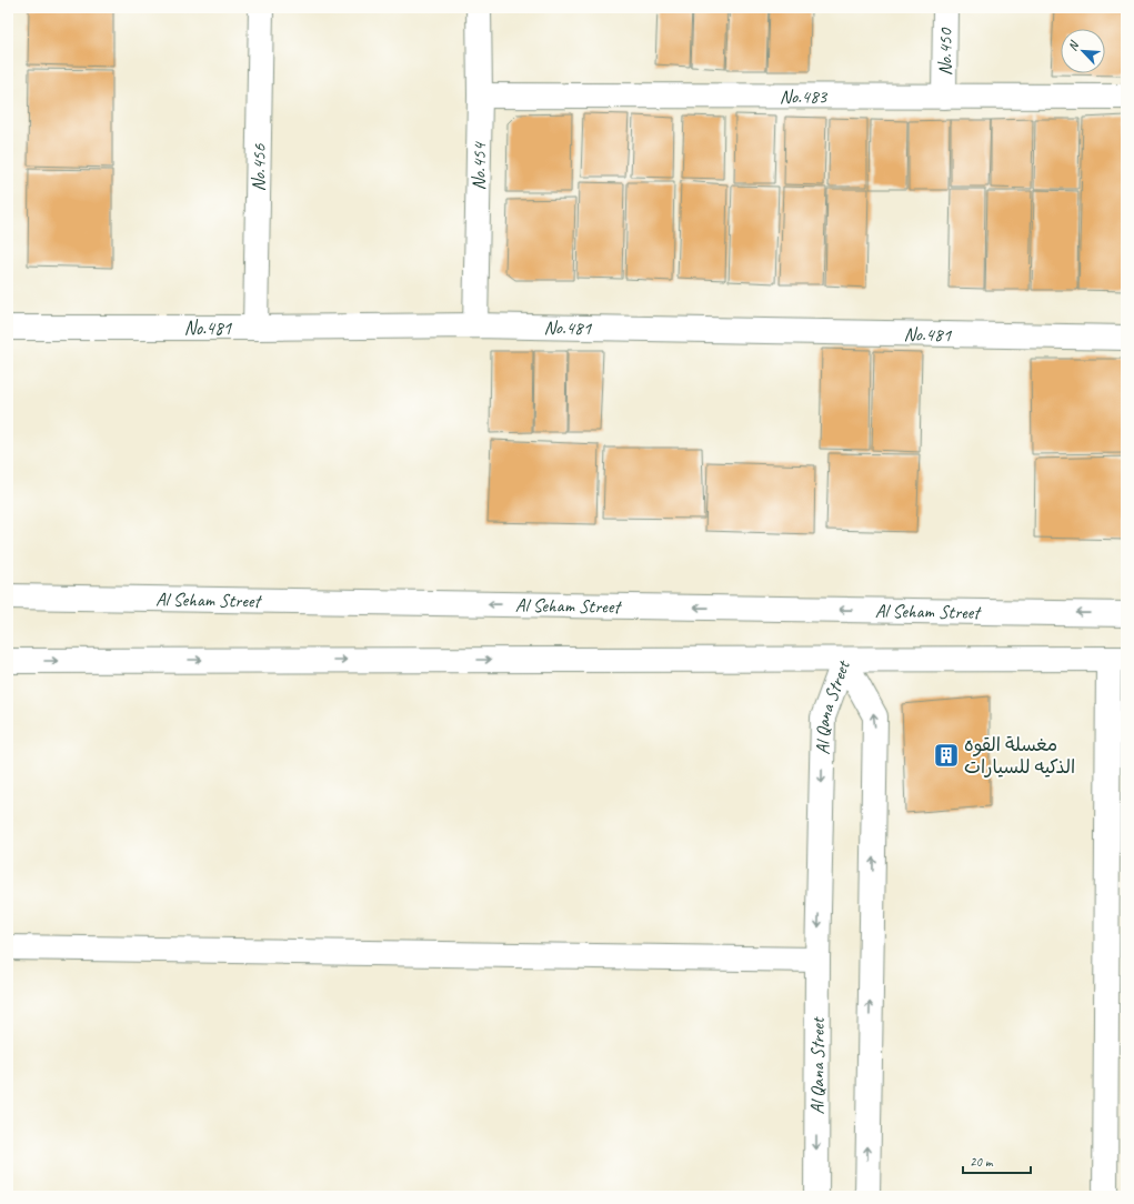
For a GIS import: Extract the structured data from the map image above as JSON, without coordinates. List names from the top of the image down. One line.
{"streets":{"street":["No.450","No.483","No.454","No.456","No.481","Al Seham Street","Al Qana Street"]},"crossings":[["No.450","No.483"],["No.483","No.454"],["No.454","No.481"],["No.456","No.481"]],"places":{"building":["مغسلة القوه الذكيه للسيارات"]},"scale_bar":"20 m","north":"top left"}
